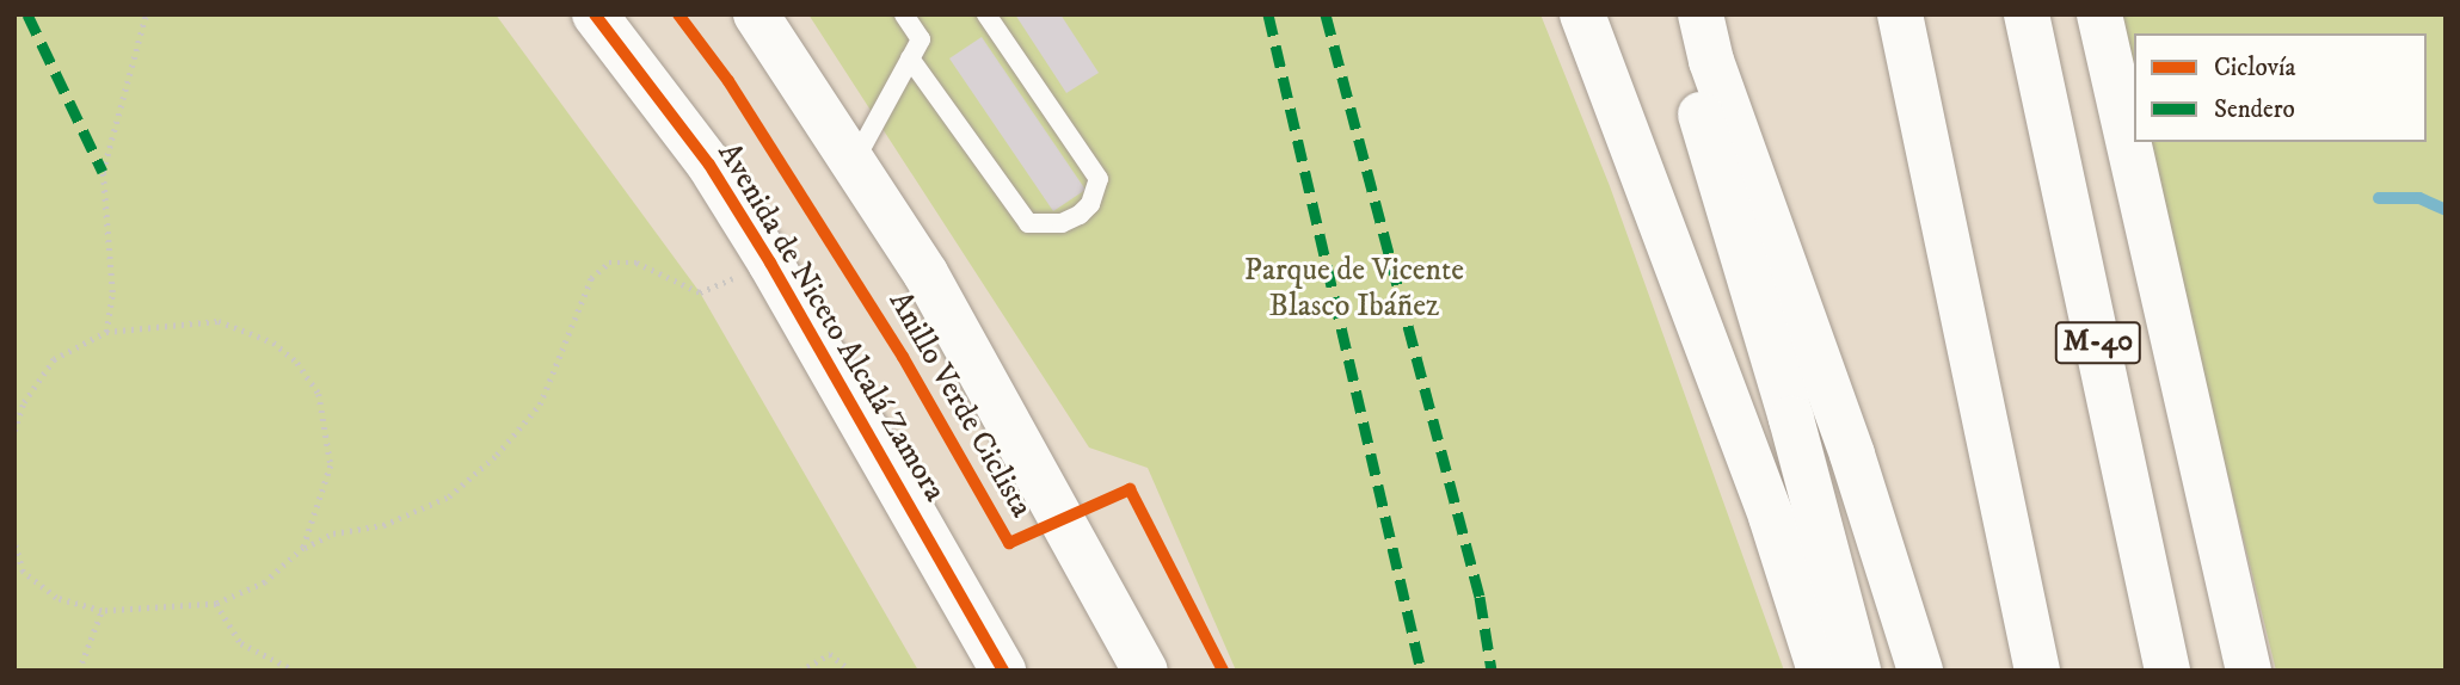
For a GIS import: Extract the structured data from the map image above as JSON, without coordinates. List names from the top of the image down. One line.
{"streets":{"main road":["Avenida de Niceto Alcalá Zamora","M-40"],"cycle path":["Anillo Verde Ciclista"]},"parks":["Parque de Vicente Blasco Ibáñez"],"legend":["Ciclovía","Sendero"]}
